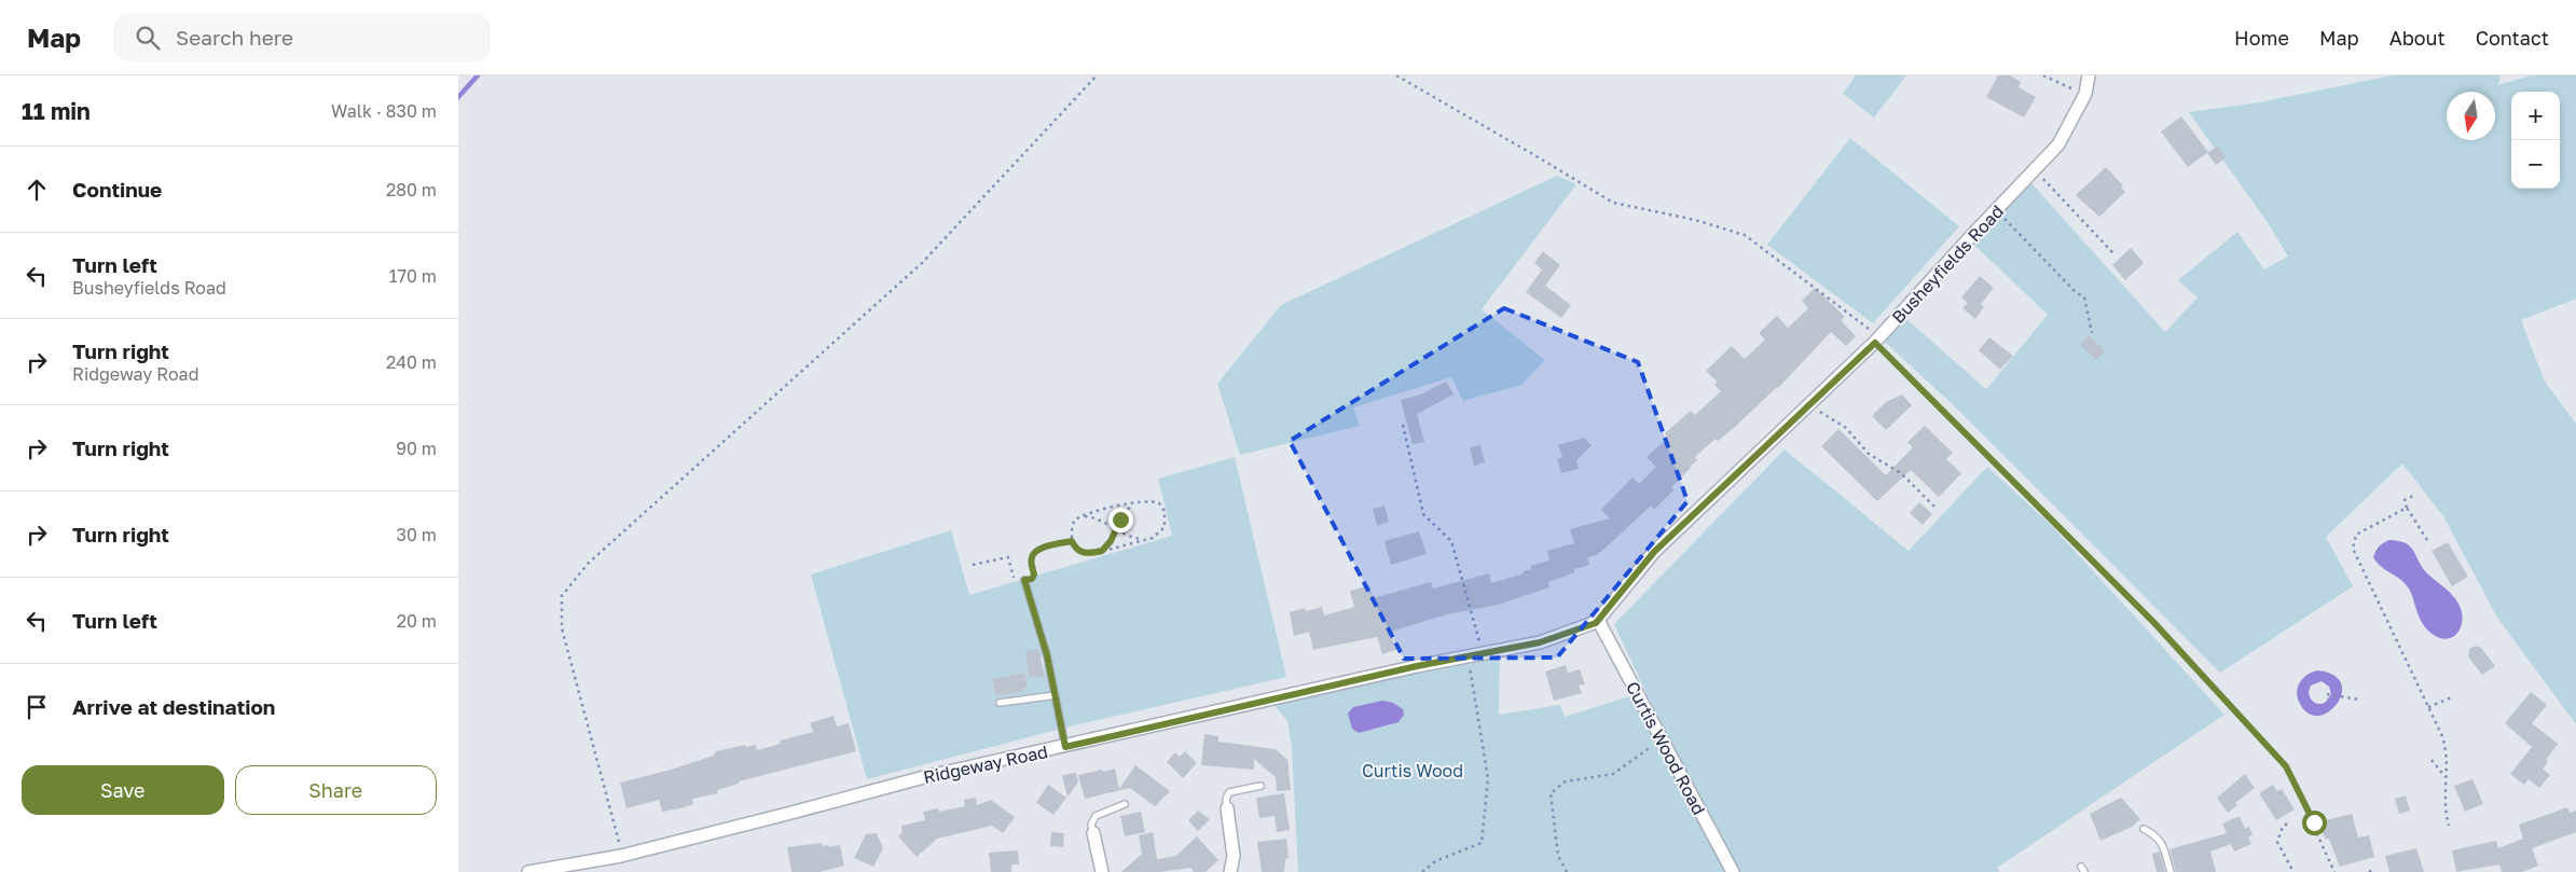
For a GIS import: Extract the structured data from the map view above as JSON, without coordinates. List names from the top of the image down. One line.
{"streets":{"street":["Busheyfields Road","Curtis Wood Road","Ridgeway Road"]},"crossings":[["Busheyfields Road","Curtis Wood Road"],["Busheyfields Road","Ridgeway Road"],["Curtis Wood Road","Ridgeway Road"]],"parks":["Curtis Wood"],"north":"bottom","page":{"header":"Map","search":"Search here","nav":["Home","Map","About","Contact"],"heading":["11 min","Walk · 830 m"],"map_buttons":["+","−"],"list":[["Continue","280 m"],["Turn left","Busheyfields Road","170 m"],["Turn right","Ridgeway Road","240 m"],["Turn right","90 m"],["Turn right","30 m"],["Turn left","20 m"],"Arrive at destination"],"buttons":["Save","Share"]}}
